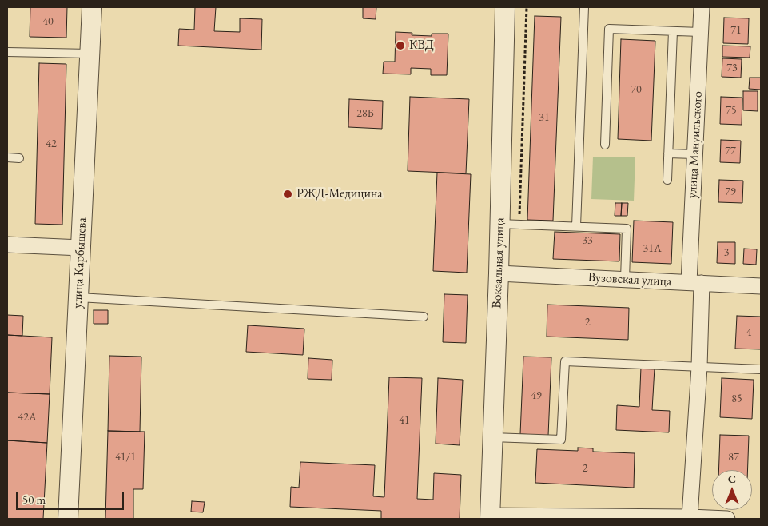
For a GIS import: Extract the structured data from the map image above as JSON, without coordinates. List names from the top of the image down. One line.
{"streets":{"street":["улица Мануильского","улица Карбышева","Вокзальная улица","Вузовская улица"]},"crossings":[["улица Мануильского","Вузовская улица"],["Вокзальная улица","Вузовская улица"]],"places":["КВД","РЖД-Медицина"],"house_numbers":["40","71","73","70","75","28Б","31","42","77","79","33","31А","3","2","4","49","85","42А","41","41/1","87","2"],"scale_bar":"50 m","north":"top"}
